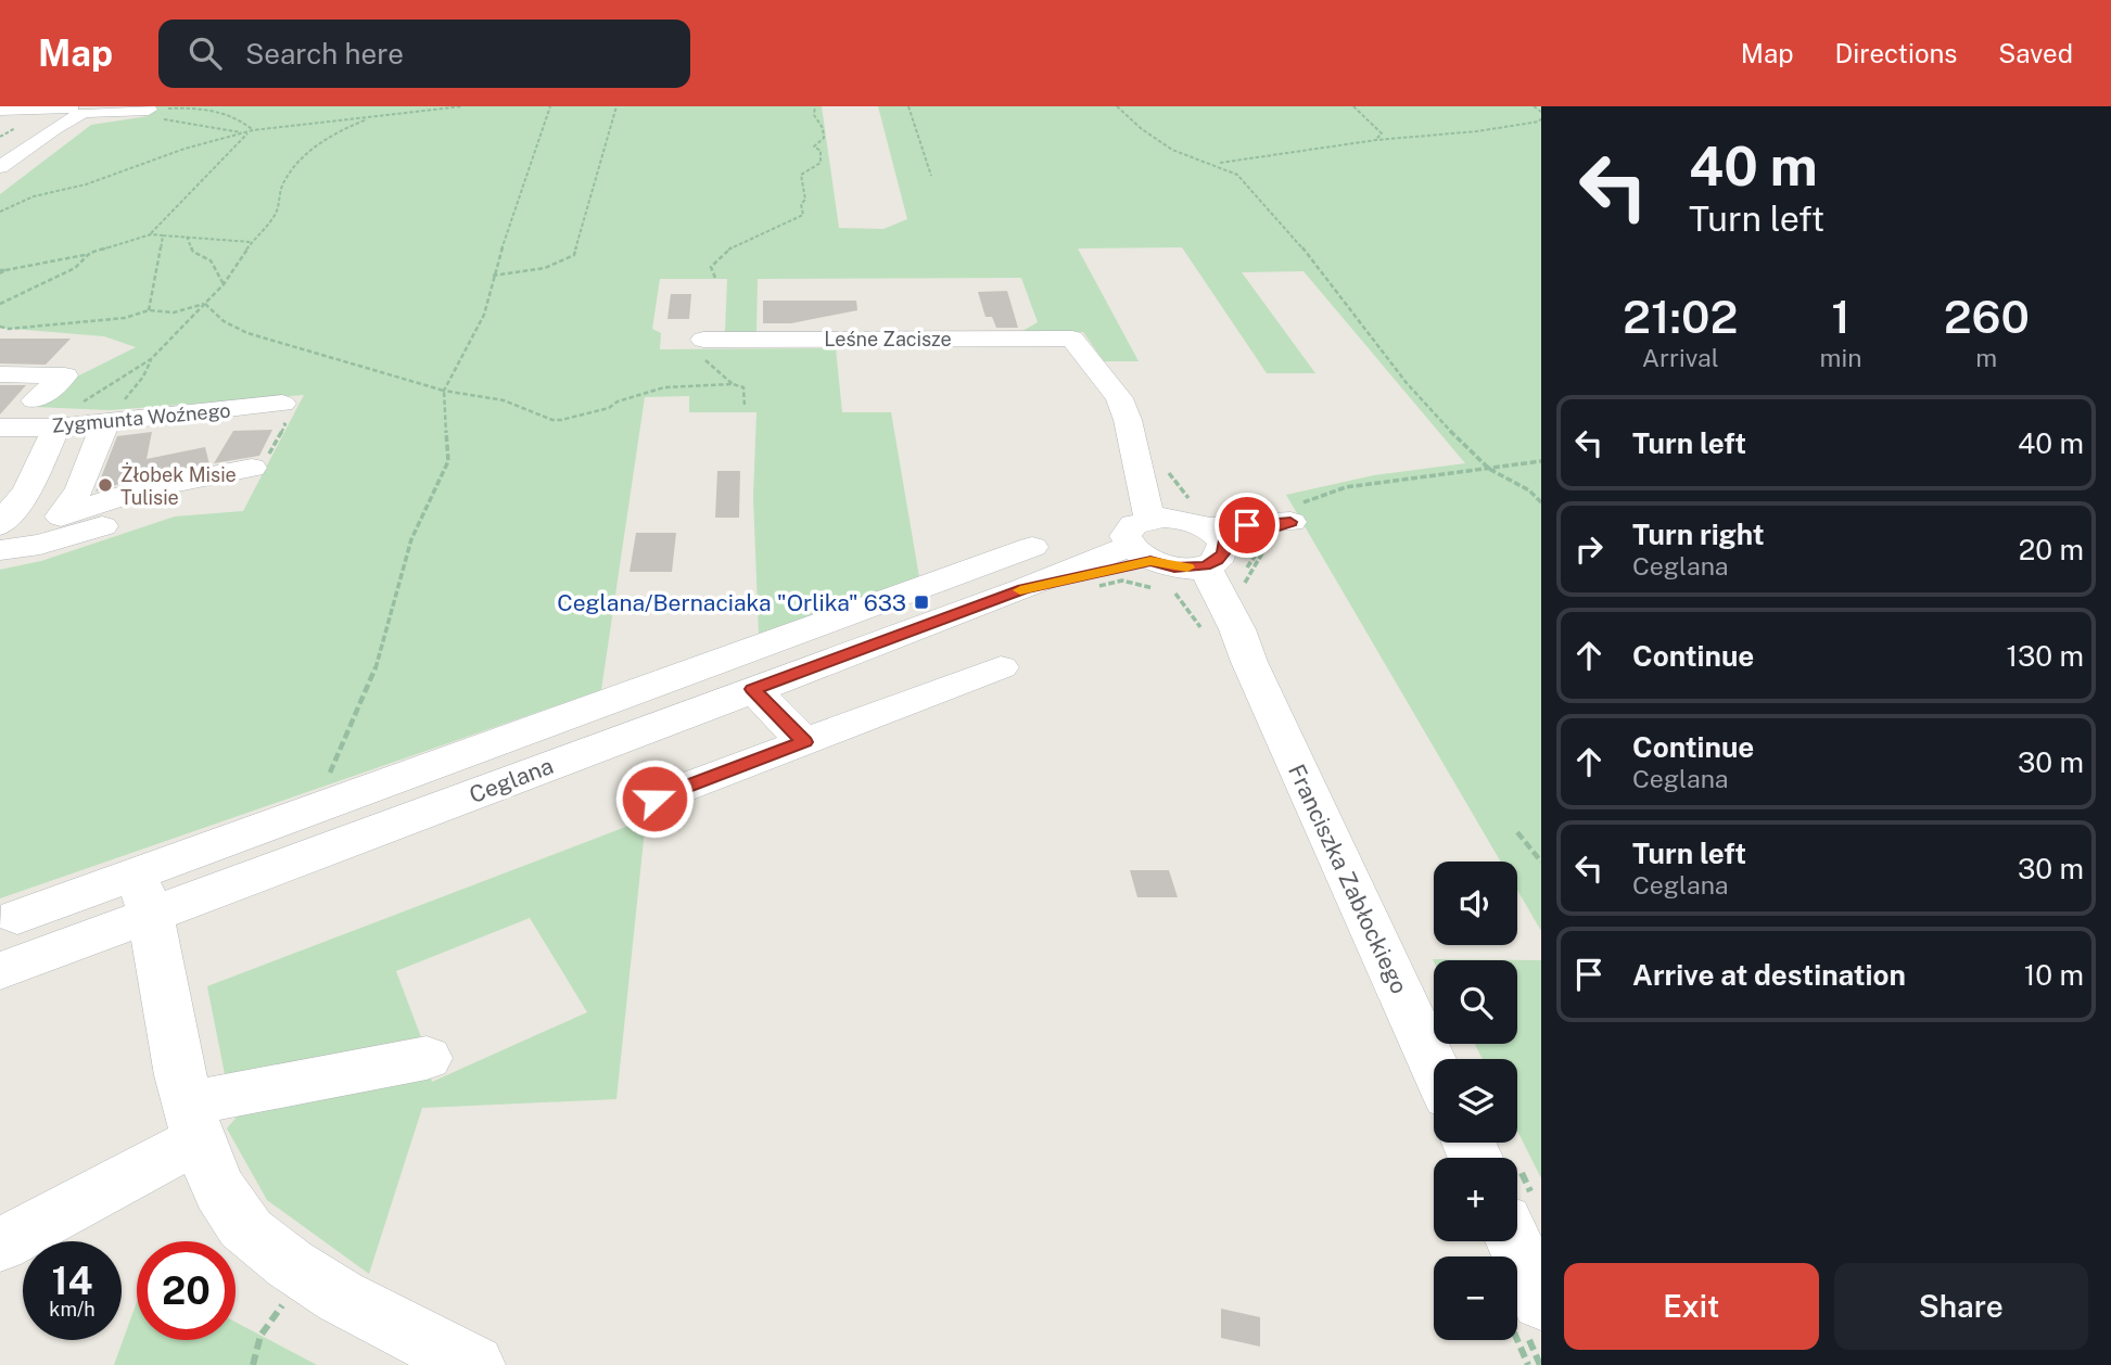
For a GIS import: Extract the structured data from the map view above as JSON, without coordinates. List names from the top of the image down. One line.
{"streets":{"street":["Leśne Zacisze","Zygmunta Woźnego","Ceglana","Franciszka Zabłockiego"]},"crossings":[["Ceglana","Franciszka Zabłockiego"]],"places":{"other":["Żłobek Misie Tulisie"],"transit":["Ceglana/Bernaciaka \"Orlika\" 633"]},"page":{"header":"Map","search":"Search here","nav":["Map","Directions","Saved"],"turn":["40 m","Turn left"],"eta":["21:02","Arrival","1","min","260","m"],"list":[{"name":"Turn left","value":"40 m"},{"name":"Turn right","note":"Ceglana","value":"20 m"},{"name":"Continue","value":"130 m"},{"name":"Continue","note":"Ceglana","value":"30 m"},{"name":"Turn left","note":"Ceglana","value":"30 m"},{"name":"Arrive at destination","value":"10 m"}],"map_buttons":["+","−"],"speed":"14 km/h","limit":"20","buttons":["Exit","Share"]}}
